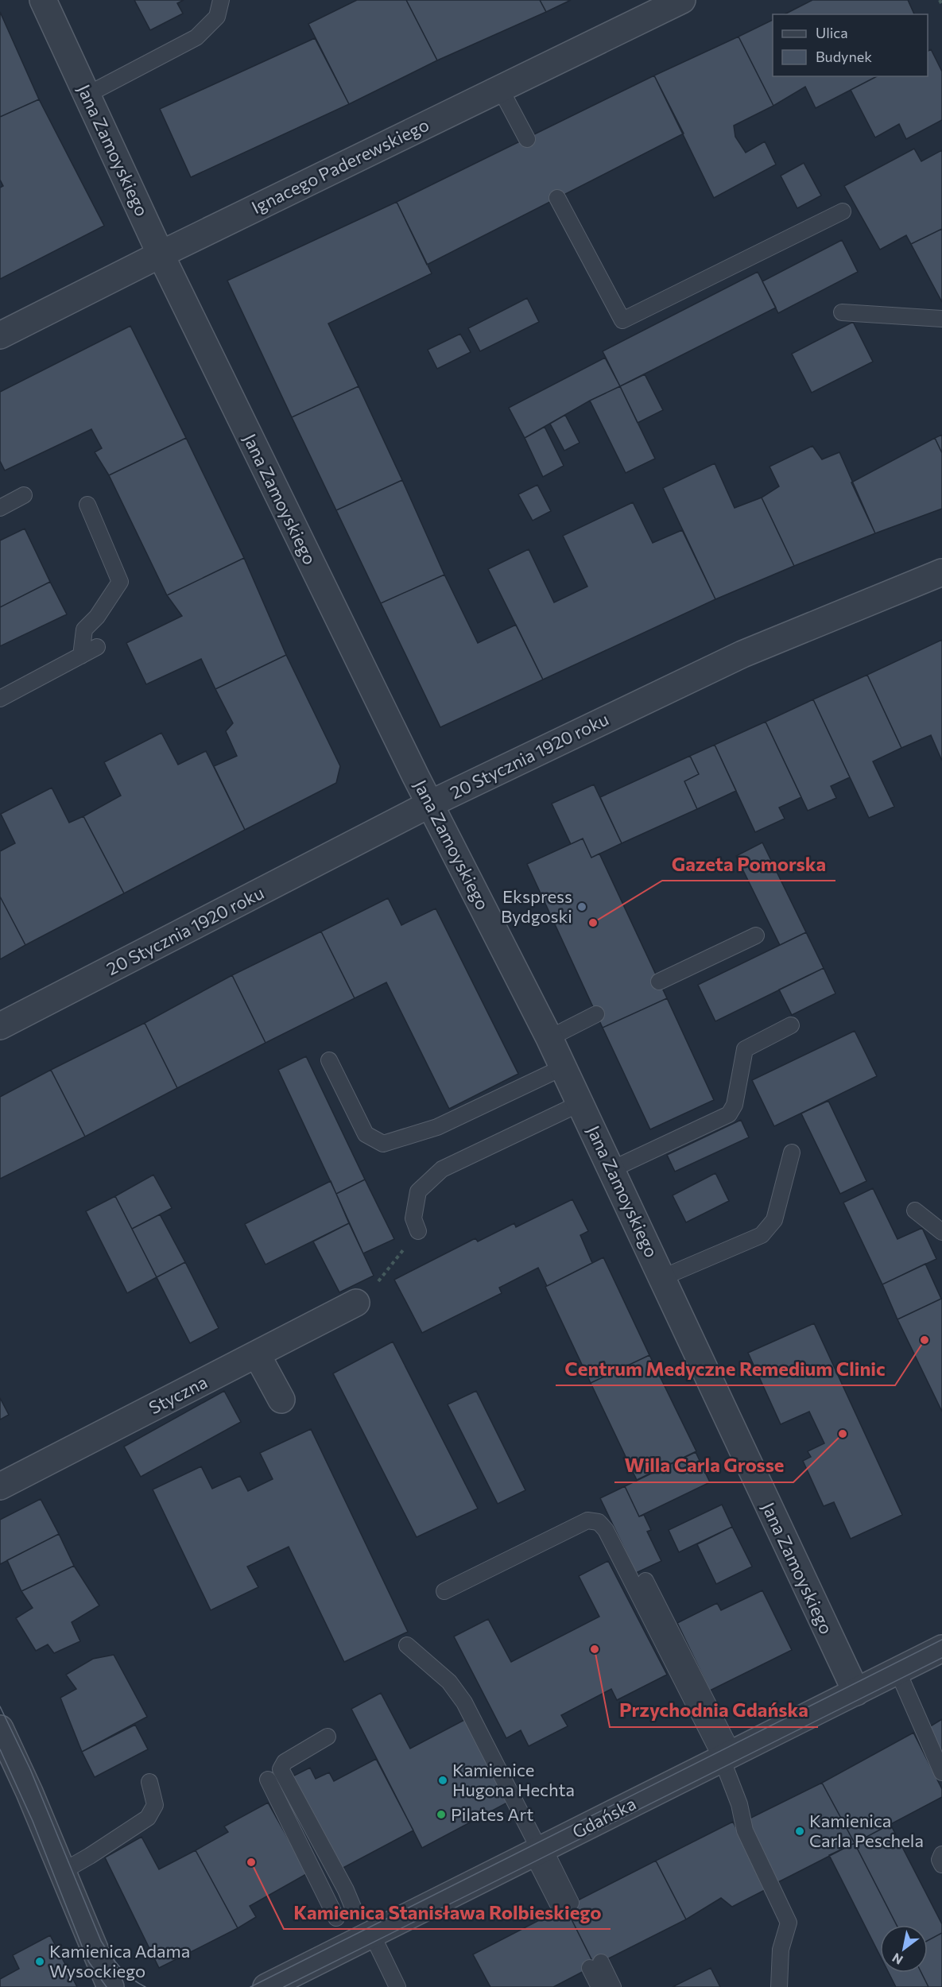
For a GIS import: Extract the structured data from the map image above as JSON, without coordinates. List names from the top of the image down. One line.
{"streets":{"street":["Jana Zamoyskiego","Ignacego Paderewskiego","20 Stycznia 1920 roku","Styczna","Gdańska"]},"crossings":[["Jana Zamoyskiego","Ignacego Paderewskiego"],["Jana Zamoyskiego","20 Stycznia 1920 roku"],["Jana Zamoyskiego","Gdańska"]],"places":["Ekspress Bydgoski","Gazeta Pomorska","Centrum Medyczne Remedium Clinic","Willa Carla Grosse","Przychodnia Gdańska","Kamienice Hugona Hechta","Pilates Art","Kamienica Carla Peschela","Kamienica Stanisława Rolbieskiego","Kamienica Adama Wysockiego"],"legend":["Ulica","Budynek"],"north":"bottom left"}
